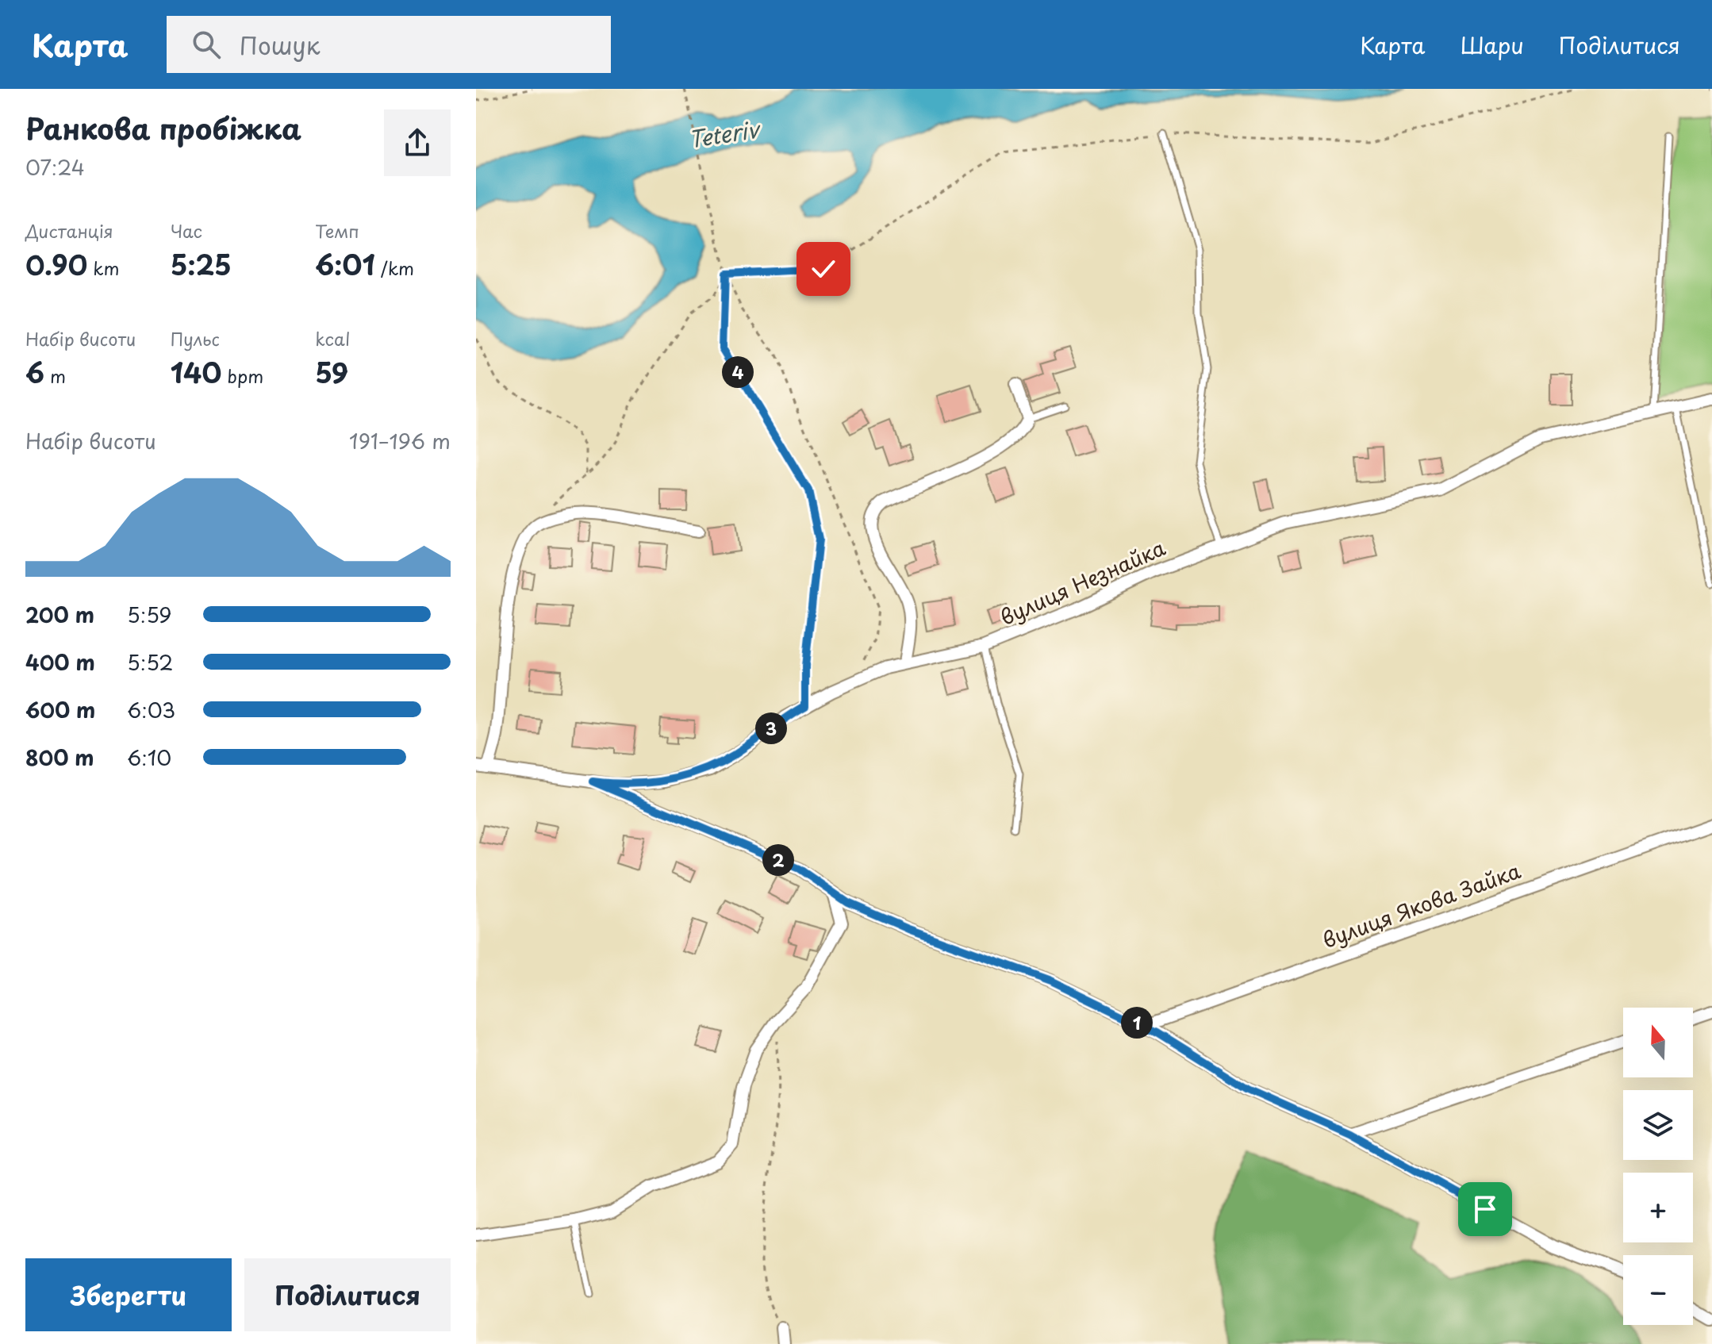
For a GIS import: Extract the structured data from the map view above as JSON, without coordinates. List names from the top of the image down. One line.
{"streets":{"street":["вулиця Незнайка","вулиця Якова Зайка"]},"water":["Teteriv"],"north":"top","page":{"header":"Карта","search":"Пошук","nav":["Карта","Шари","Поділитися"],"heading":["Ранкова пробіжка","07:24"],"stats":[["Дистанція","0.90 km"],["Час","5:25"],["Темп","6:01 /km"],["Набір висоти","6 m"],["Пульс","140 bpm"],["kcal","59"]],"pins":["4","3","2","1"],"chart":["Набір висоти","191–196 m"],"list":[{"name":"200 m","note":"5:59"},{"name":"400 m","note":"5:52"},{"name":"600 m","note":"6:03"},{"name":"800 m","note":"6:10"}],"map_buttons":["+","−"],"buttons":["Зберегти","Поділитися"]}}
